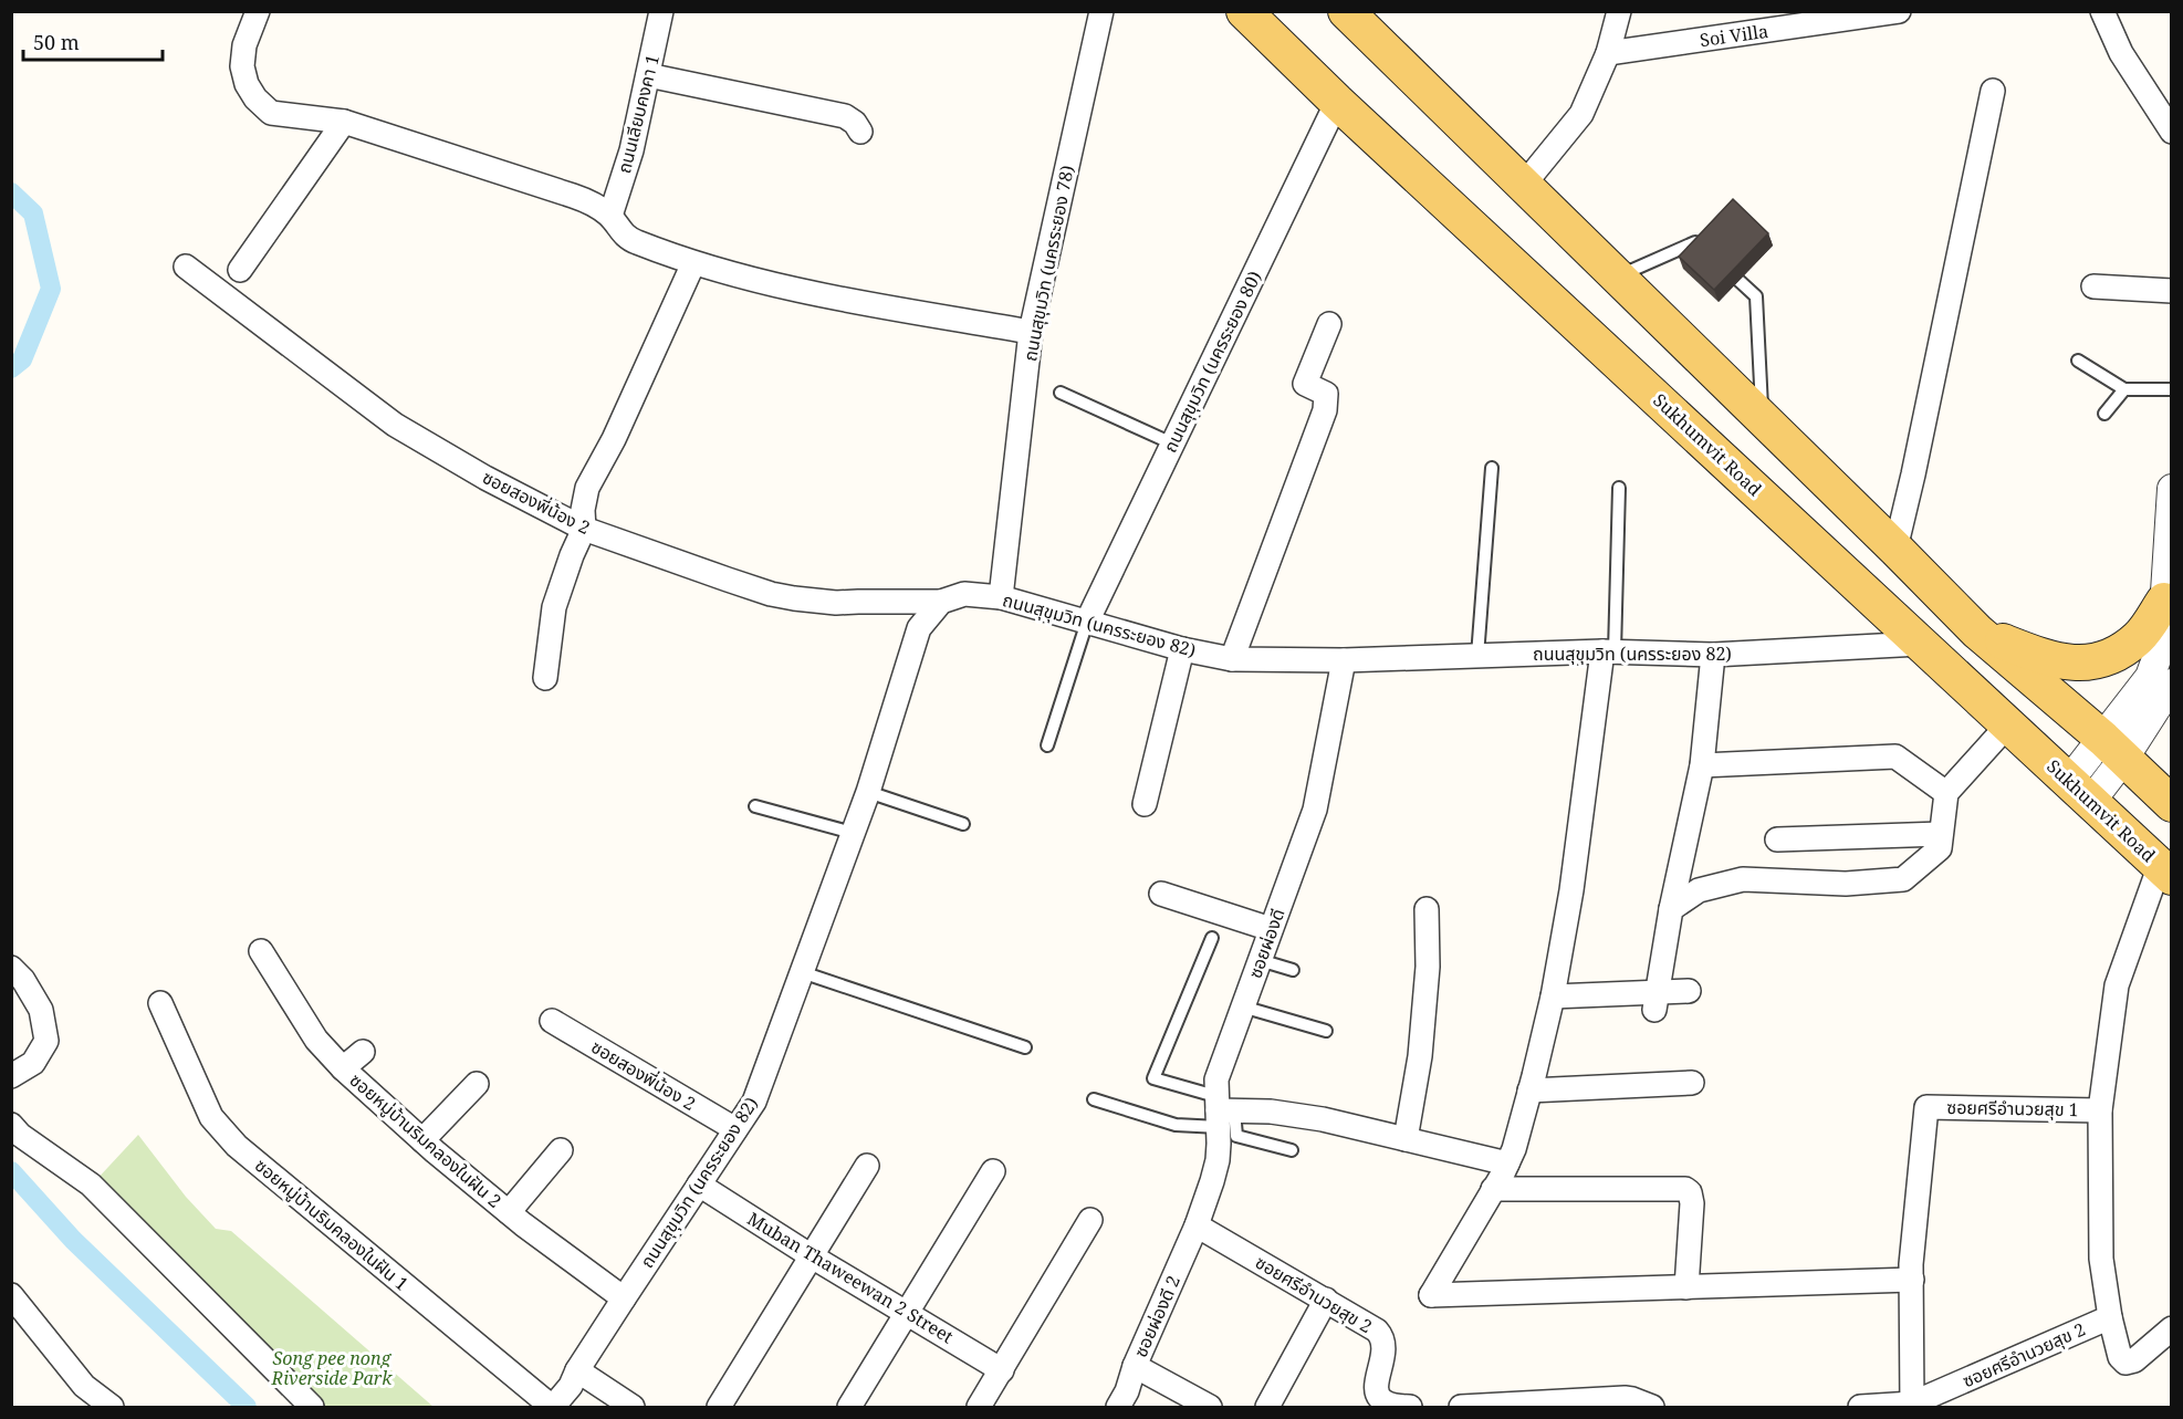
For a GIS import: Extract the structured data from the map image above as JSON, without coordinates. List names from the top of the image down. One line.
{"streets":{"main road":["Sukhumvit Road"],"street":["Soi Villa","ถนนเลียบคงคา 1","ถนนสุขุมวิท (นครระยอง 78)","ถนนสุขุมวิท (นครระยอง 80)","ซอยสองพี่น้อง 2","ถนนสุขุมวิท (นครระยอง 82)","ซอยผ่องดี","ซอยศรีอำนวยสุข 1","ซอยหมู่บ้านริมคลองในฝัน 2","ซอยหมู่บ้านริมคลองในฝัน 1","Muban Thaweewan 2 Street","ซอยศรีอำนวยสุข 2","ซอยผ่องดี 2"]},"crossings":[["ถนนสุขุมวิท (นครระยอง 78)","ถนนสุขุมวิท (นครระยอง 82)"],["ถนนสุขุมวิท (นครระยอง 80)","Sukhumvit Road"],["ถนนสุขุมวิท (นครระยอง 80)","ถนนสุขุมวิท (นครระยอง 82)"],["Sukhumvit Road","ถนนสุขุมวิท (นครระยอง 82)"],["ซอยสองพี่น้อง 2","ถนนสุขุมวิท (นครระยอง 82)"],["ถนนสุขุมวิท (นครระยอง 82)","ซอยผ่องดี"],["ถนนสุขุมวิท (นครระยอง 82)","ซอยหมู่บ้านริมคลองในฝัน 2"],["ถนนสุขุมวิท (นครระยอง 82)","ซอยหมู่บ้านริมคลองในฝัน 1"],["ถนนสุขุมวิท (นครระยอง 82)","Muban Thaweewan 2 Street"],["ซอยผ่องดี","ซอยศรีอำนวยสุข 2"],["ซอยผ่องดี","ซอยผ่องดี 2"],["ซอยศรีอำนวยสุข 2","ซอยผ่องดี 2"]],"parks":["Song pee nong Riverside Park"],"scale_bar":"50 m"}
